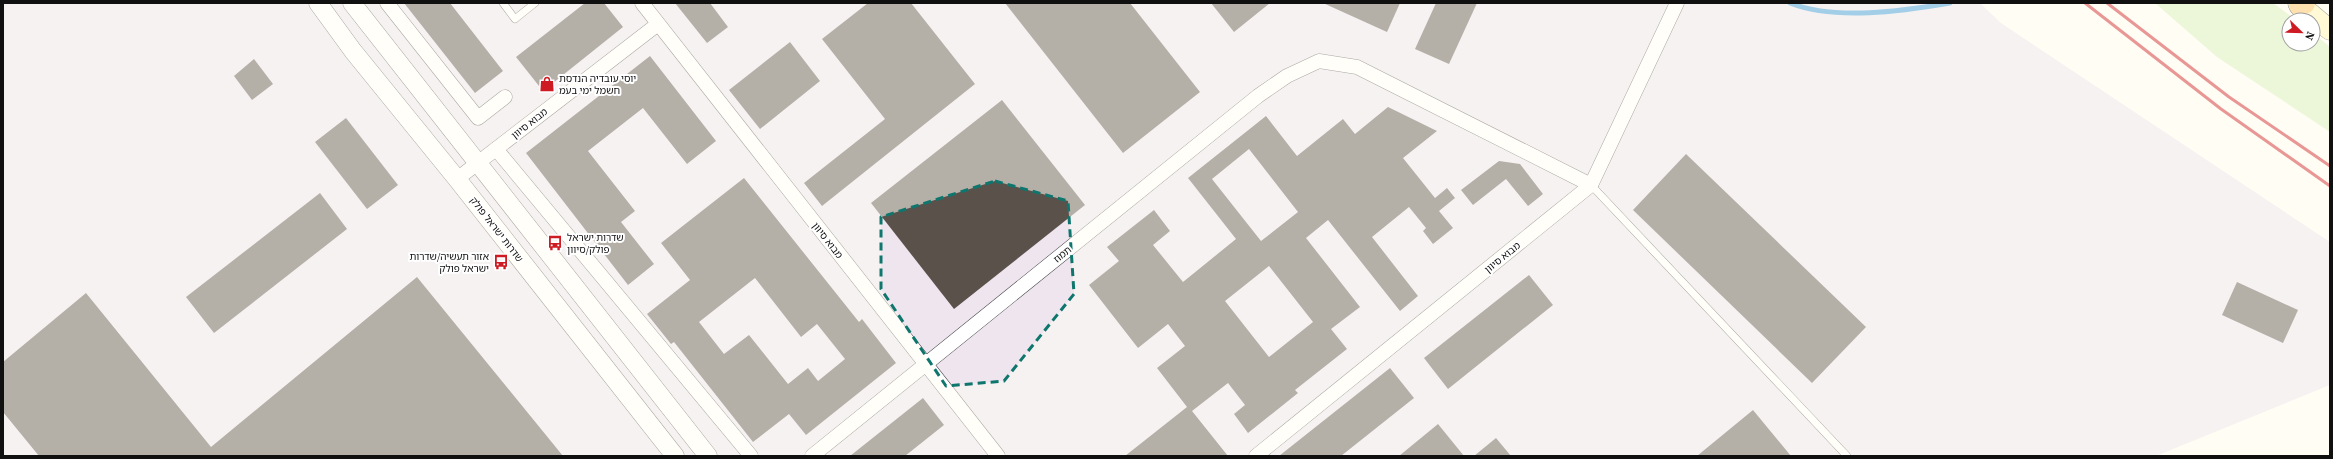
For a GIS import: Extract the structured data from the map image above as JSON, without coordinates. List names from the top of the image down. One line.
{"streets":{"street":["מבוא סיוון","שדרות ישראל פולק","תמוז"]},"crossings":[["מבוא סיוון","שדרות ישראל פולק"],["מבוא סיוון","תמוז"]],"places":{"shop":["יוסי עובדיה הנדסת חשמל ימי בעמ"],"bus stop":["שדרות ישראל פולק/סיוון","אזור תעשיה/שדרות ישראל פולק"]},"north":"bottom right"}
